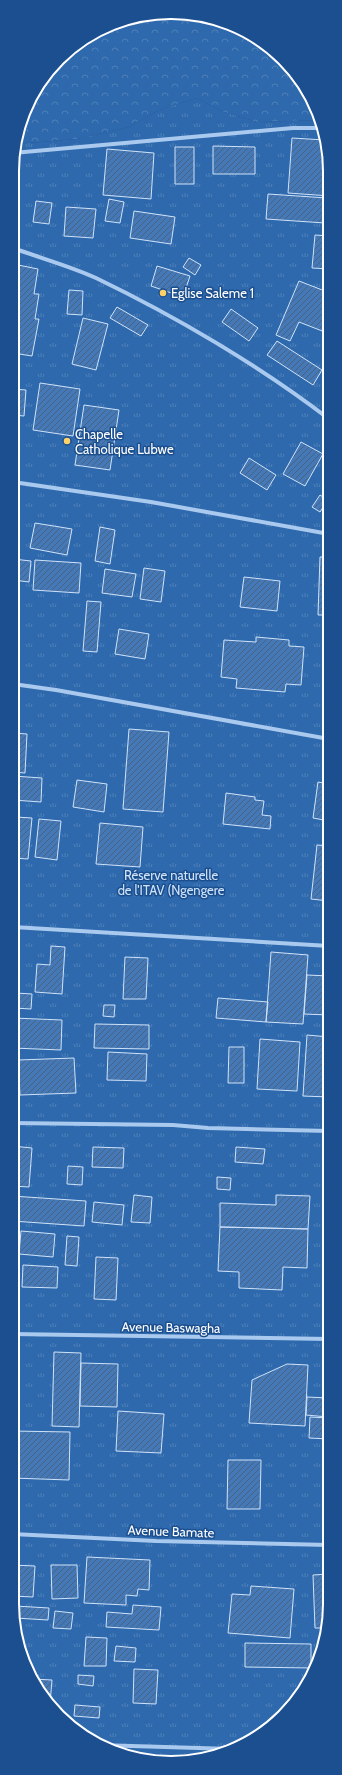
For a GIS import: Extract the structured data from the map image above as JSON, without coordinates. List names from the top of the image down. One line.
{"streets":{"street":["Avenue Baswagha","Avenue Bamate"]},"parks":["Réserve naturelle de l'ITAV (Ngengere"],"places":["Eglise Saleme 1","Chapelle Catholique Lubwe"]}
